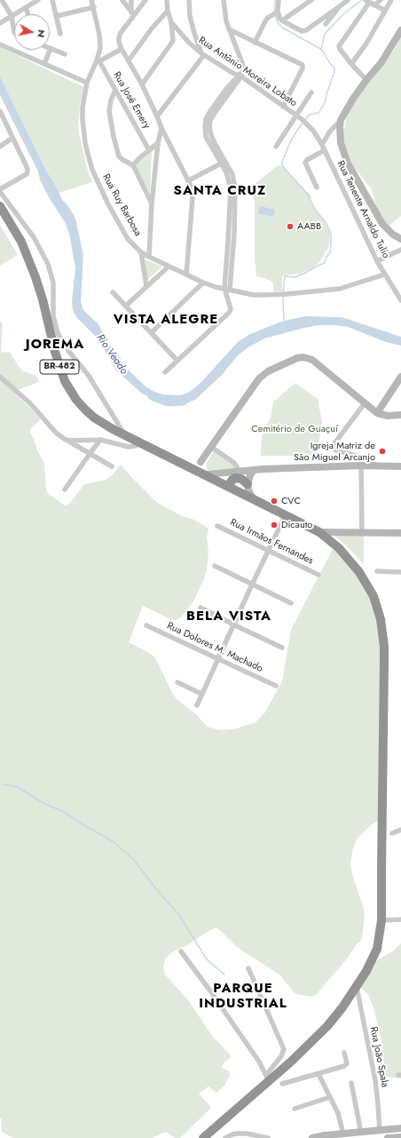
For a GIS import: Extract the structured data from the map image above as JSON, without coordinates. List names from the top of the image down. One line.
{"streets":{"highway":["BR-482"],"street":["Rua Antônio Moreira Lobato","Rua José Emery","Rua Ruy Barbosa","Rua Tenente Arnaldo Tulio","Rua Irmãos Fernandes","Rua Dolores M. Machado","Rua João Spala"]},"crossings":[["Rua Antônio Moreira Lobato","Rua Tenente Arnaldo Tulio"],["Rua José Emery","Rua Ruy Barbosa"],["Rua Ruy Barbosa","Rua Tenente Arnaldo Tulio"],["BR-482","Rua João Spala"]],"districts":["SANTA CRUZ","VISTA ALEGRE","JOREMA","BELA VISTA","PARQUE INDUSTRIAL"],"water":["Rio Veado"],"parks":["Cemitério de Guaçuí"],"places":["AABB","Igreja Matriz de São Miguel Arcanjo","CVC","Dicauto"],"north":"right"}
